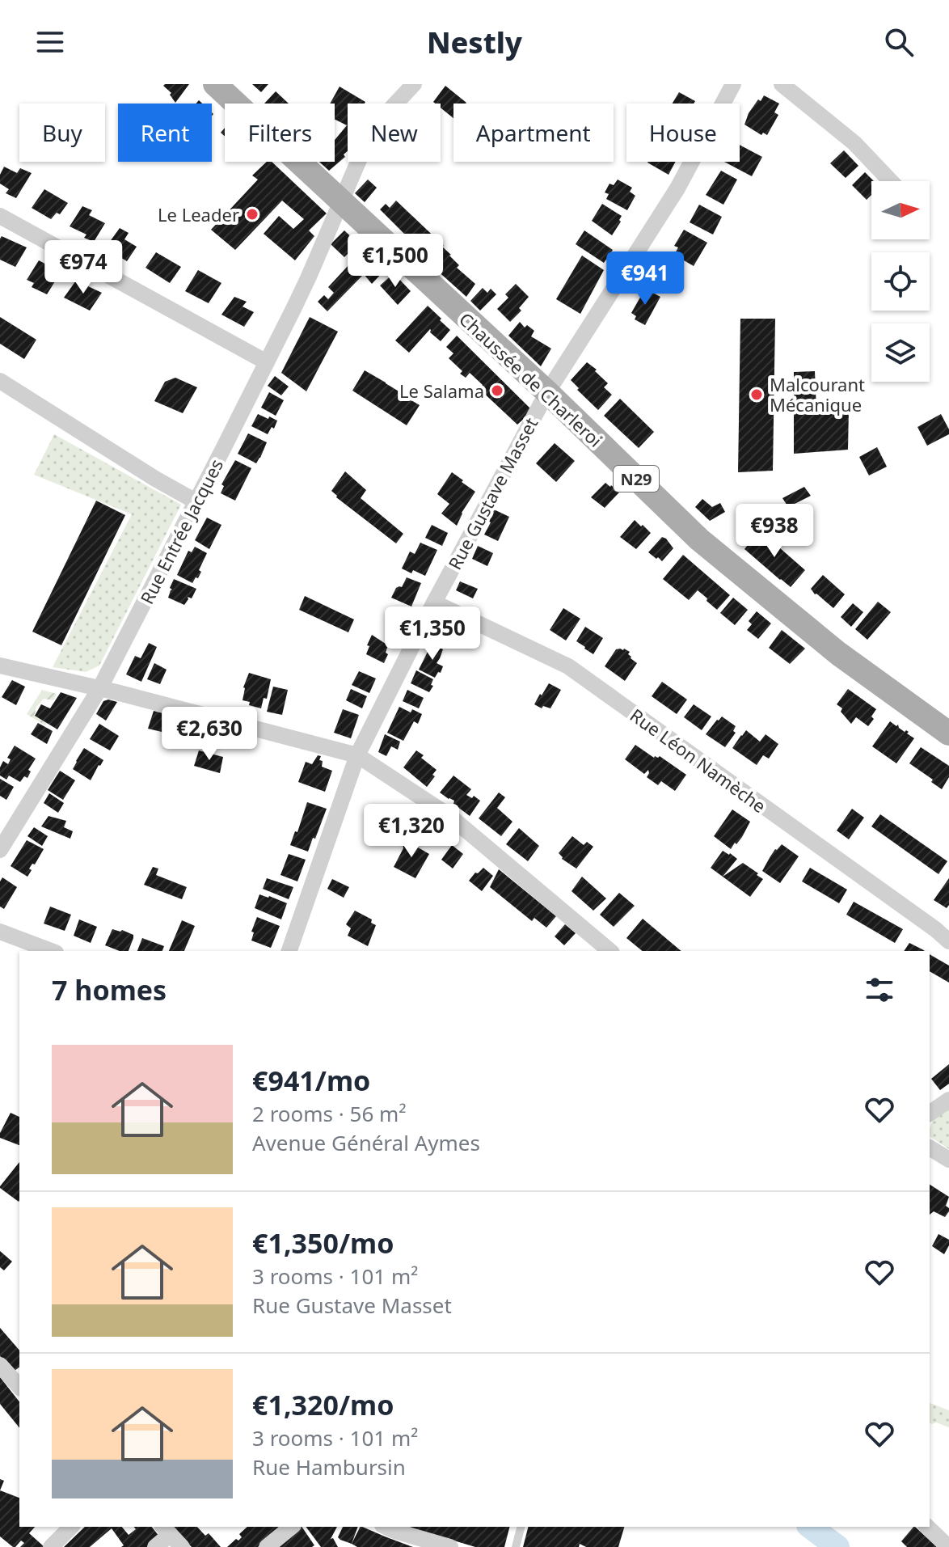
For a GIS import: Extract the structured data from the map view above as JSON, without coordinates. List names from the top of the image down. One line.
{"streets":{"main road":["Chaussée de Charleroi","N29"],"street":["Rue Gustave Masset","Rue Entrée Jacques","Rue Léon Namèche"]},"crossings":[["Chaussée de Charleroi","Rue Gustave Masset"],["Chaussée de Charleroi","Rue Entrée Jacques"],["Rue Gustave Masset","Rue Léon Namèche"]],"places":["Le Leader","Le Salama","Malcourant Mécanique"],"north":"right","page":{"header":"Nestly","chip":["Buy","Rent","Filters","New","Apartment","House"],"price":["€1,500","€974","€941","€938","€1,350","€2,630","€1,320"],"heading":"7 homes","list":[{"name":"€941/mo","note":"2 rooms · 56 m² · Avenue Général Aymes"},{"name":"€1,350/mo","note":"3 rooms · 101 m² · Rue Gustave Masset"},{"name":"€1,320/mo","note":"3 rooms · 101 m² · Rue Hambursin"}]}}
